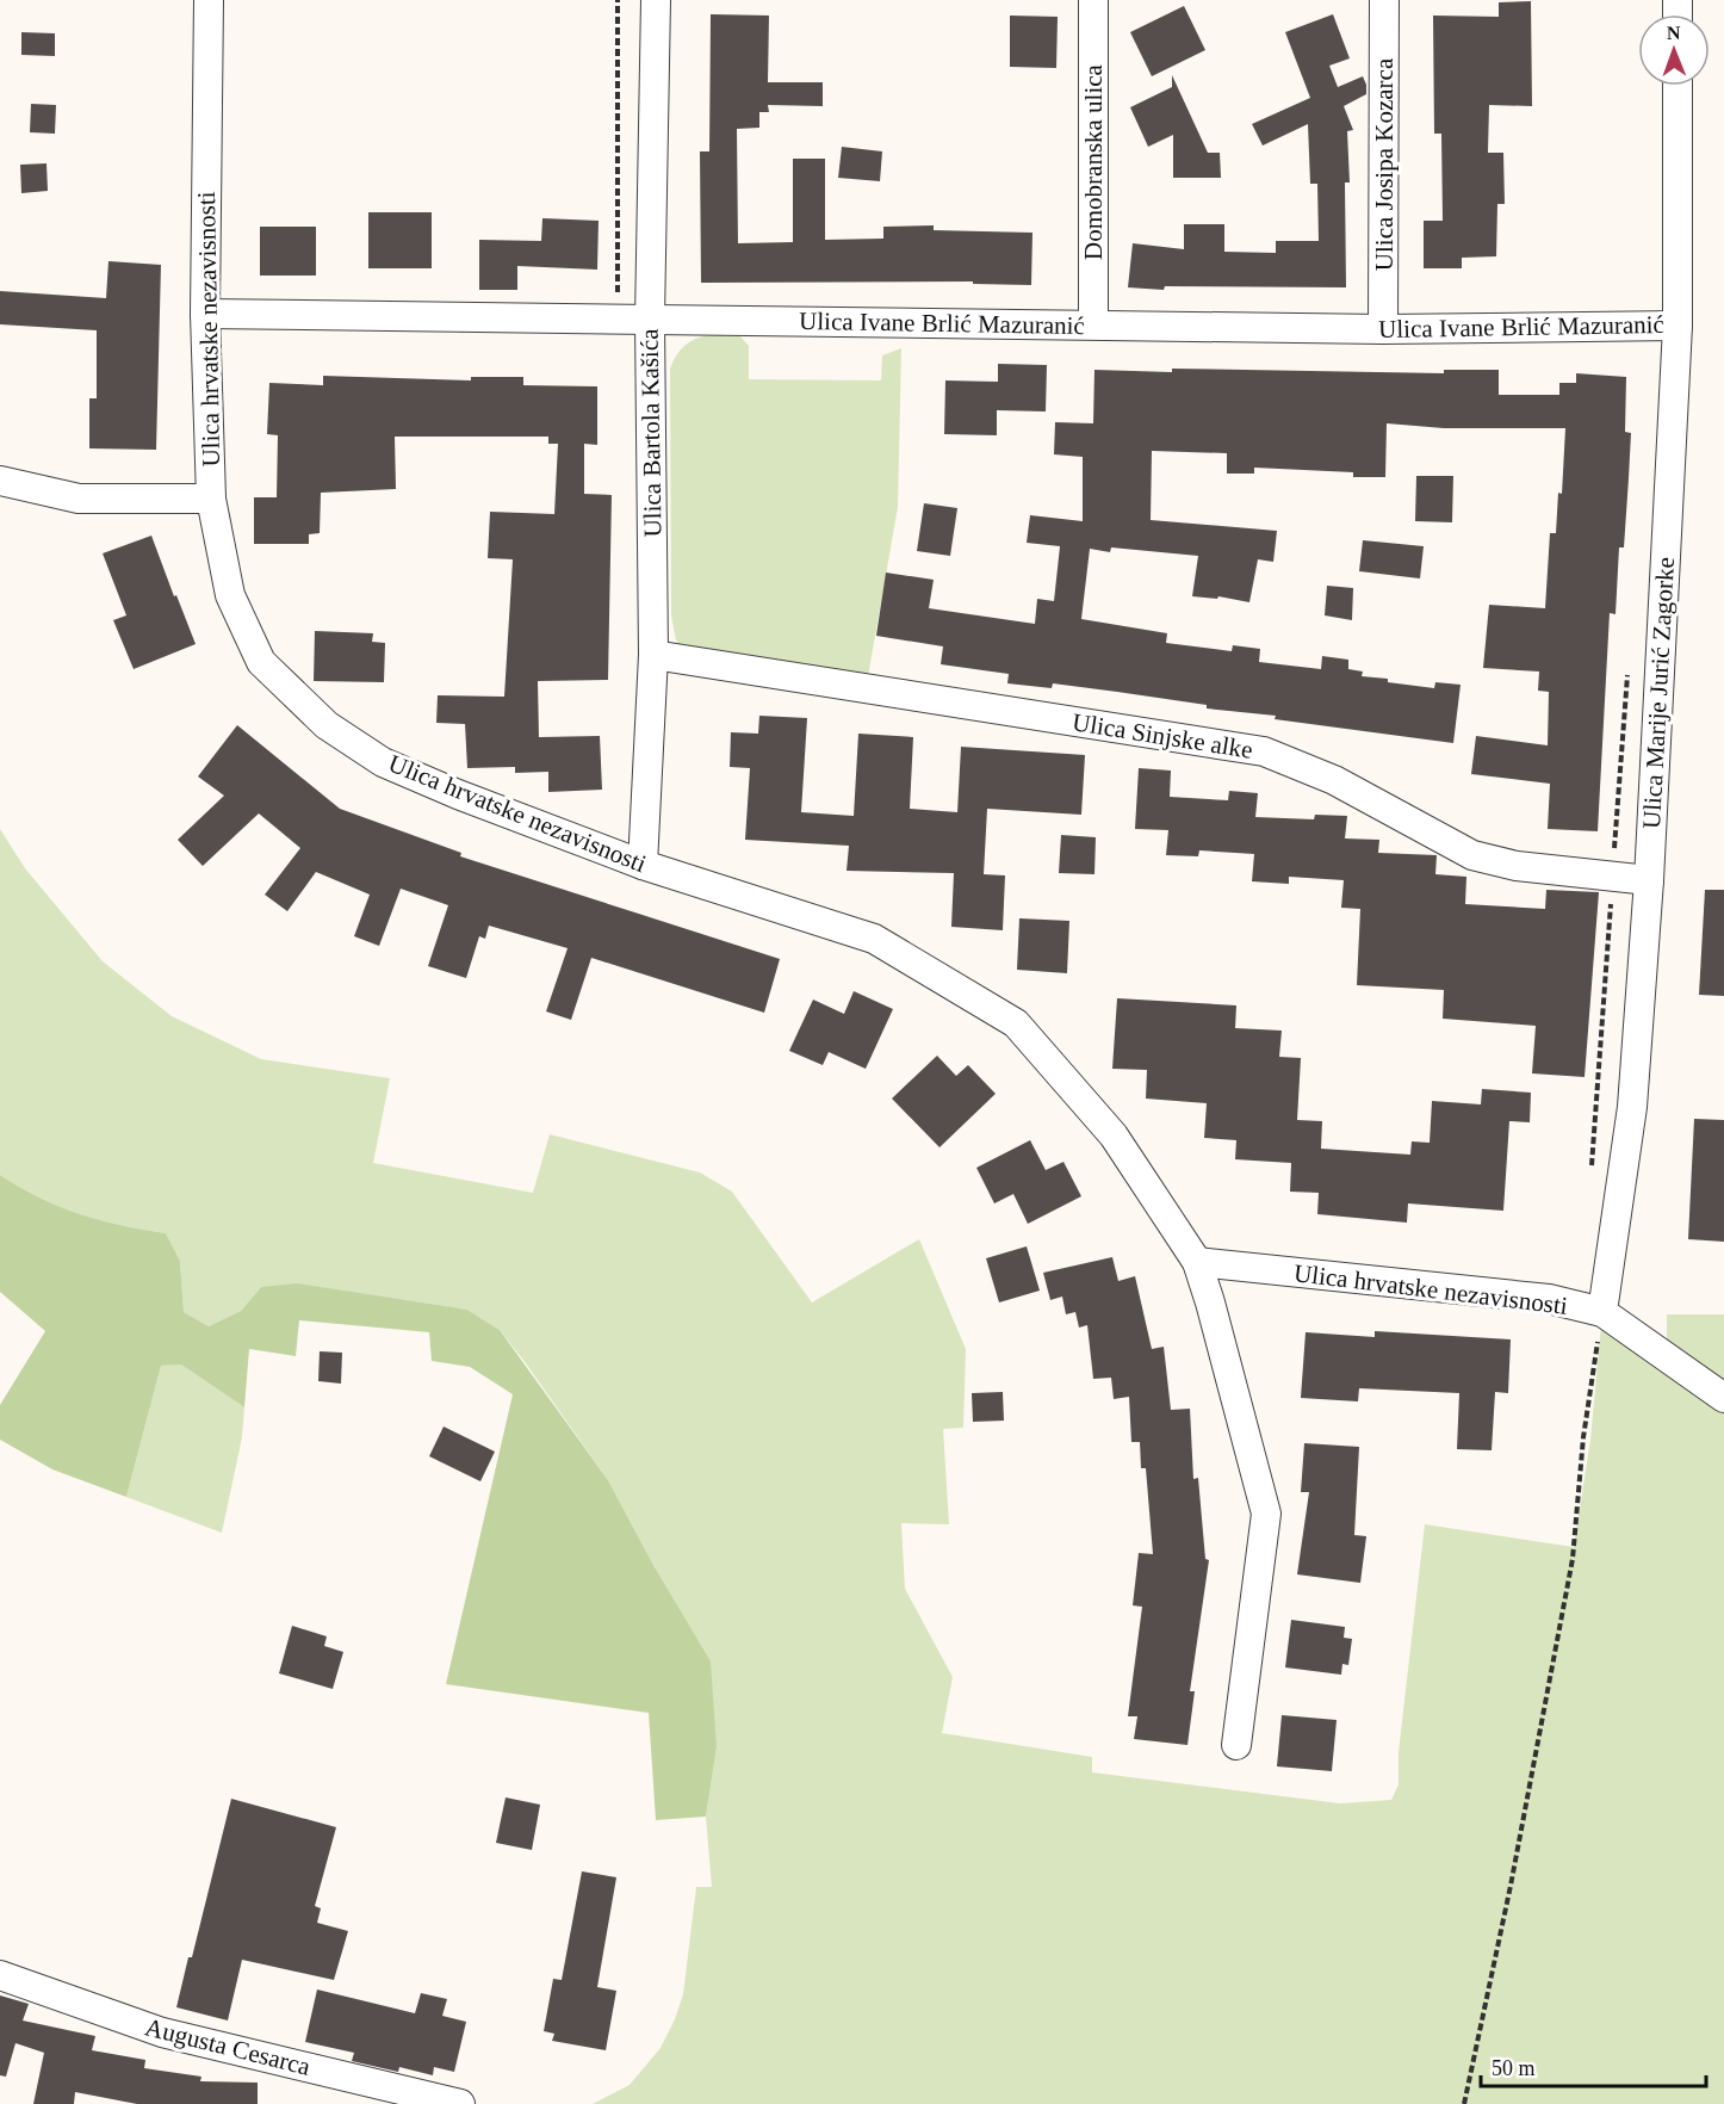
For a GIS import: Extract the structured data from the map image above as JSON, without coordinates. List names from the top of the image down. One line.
{"streets":{"street":["Domobranska ulica","Ulica Josipa Kozarca","Ulica Ivane Brlić Mazuranić","Ulica hrvatske nezavisnosti","Ulica Bartola Kašića","Ulica Marije Jurić Zagorke","Ulica Sinjske alke","Augusta Cesarca"]},"crossings":[["Domobranska ulica","Ulica Ivane Brlić Mazuranić"],["Ulica Josipa Kozarca","Ulica Ivane Brlić Mazuranić"],["Ulica Ivane Brlić Mazuranić","Ulica hrvatske nezavisnosti"],["Ulica Ivane Brlić Mazuranić","Ulica Bartola Kašića"],["Ulica Ivane Brlić Mazuranić","Ulica Marije Jurić Zagorke"],["Ulica hrvatske nezavisnosti","Ulica Bartola Kašića"],["Ulica hrvatske nezavisnosti","Ulica Marije Jurić Zagorke"],["Ulica Bartola Kašića","Ulica Sinjske alke"],["Ulica Marije Jurić Zagorke","Ulica Sinjske alke"]],"scale_bar":"50 m","north":"top"}
